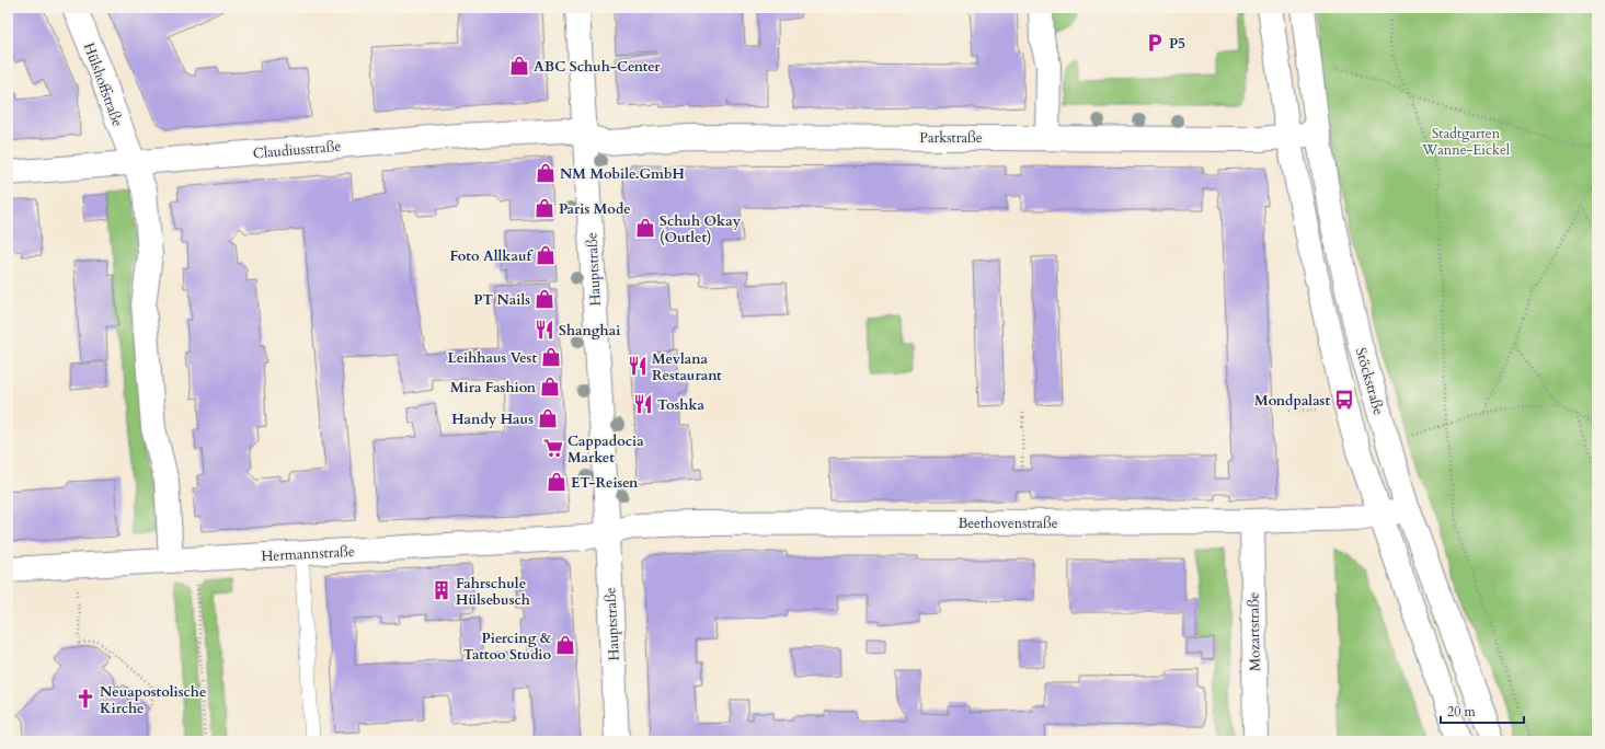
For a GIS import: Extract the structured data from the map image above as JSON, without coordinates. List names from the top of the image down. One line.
{"streets":{"street":["Hülshoffstraße","Parkstraße","Claudiusstraße","Hauptstraße","Stöckstraße","Beethovenstraße","Hermannstraße","Mozartstraße"]},"crossings":[["Hülshoffstraße","Claudiusstraße"],["Hülshoffstraße","Hermannstraße"],["Parkstraße","Claudiusstraße"],["Parkstraße","Hauptstraße"],["Parkstraße","Stöckstraße"],["Claudiusstraße","Hauptstraße"],["Hauptstraße","Beethovenstraße"],["Hauptstraße","Hermannstraße"],["Stöckstraße","Beethovenstraße"],["Beethovenstraße","Hermannstraße"],["Beethovenstraße","Mozartstraße"]],"parks":["Stadtgarten Wanne-Eickel"],"places":{"parking":["P5"],"shop":["ABC Schuh-Center","NM Mobile.GmbH","Paris Mode","Schuh Okay (Outlet)","Foto Allkauf","PT Nails","Leihhaus Vest","Mira Fashion","Handy Haus","ET-Reisen","Piercing & Tattoo Studio"],"restaurant":["Shanghai","Mevlana Restaurant","Toshka"],"bus stop":["Mondpalast"],"supermarket":["Cappadocia Market"],"building":["Fahrschule Hülsebusch"],"church":["Neuapostolische Kirche"]},"scale_bar":"20 m"}
